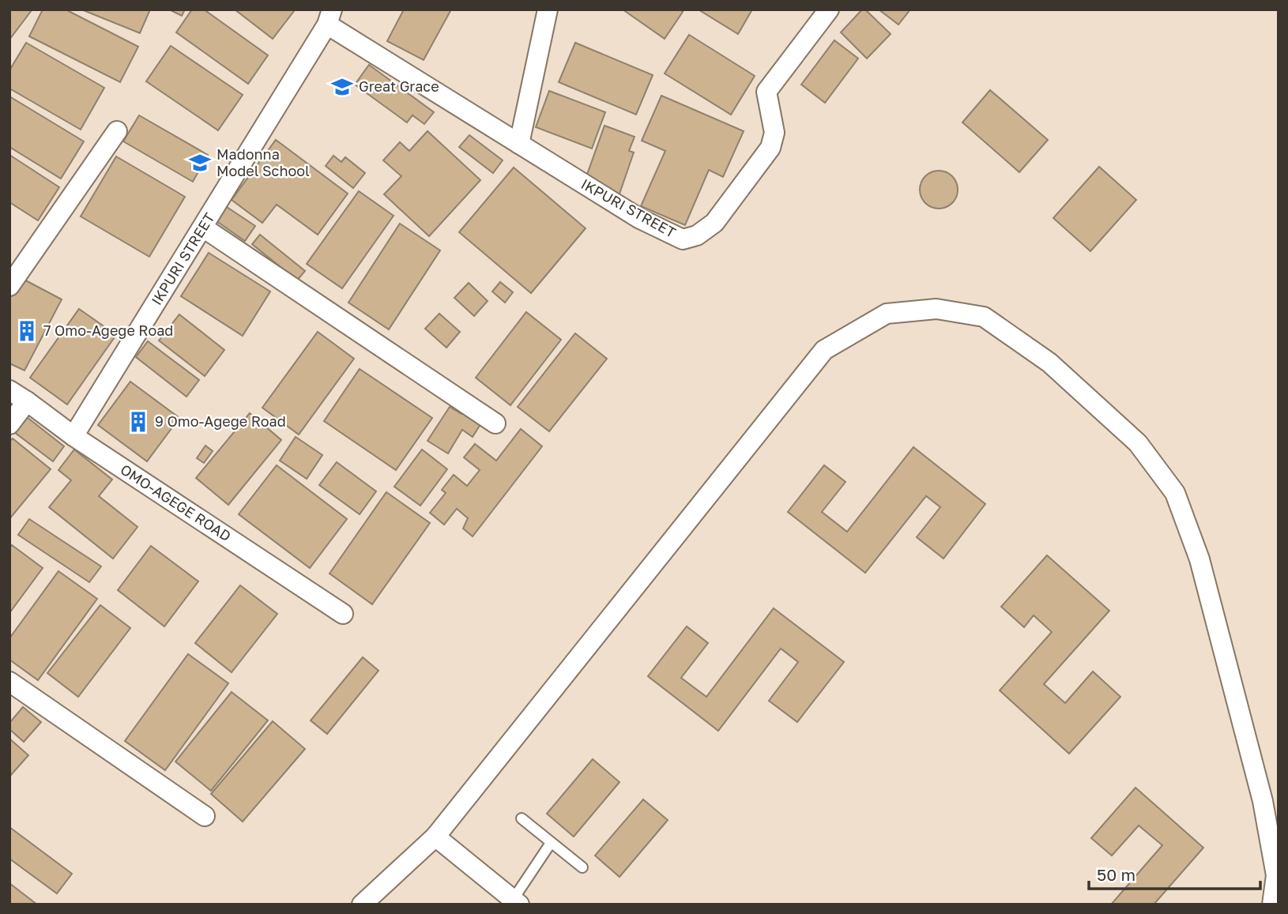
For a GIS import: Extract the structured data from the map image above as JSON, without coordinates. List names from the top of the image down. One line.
{"streets":{"street":["IKPURI STREET","OMO-AGEGE ROAD"]},"crossings":[["IKPURI STREET","OMO-AGEGE ROAD"]],"places":{"school or university":["Great Grace","Madonna Model School"],"building":["7 Omo-Agege Road","9 Omo-Agege Road"]},"scale_bar":"50 m"}
